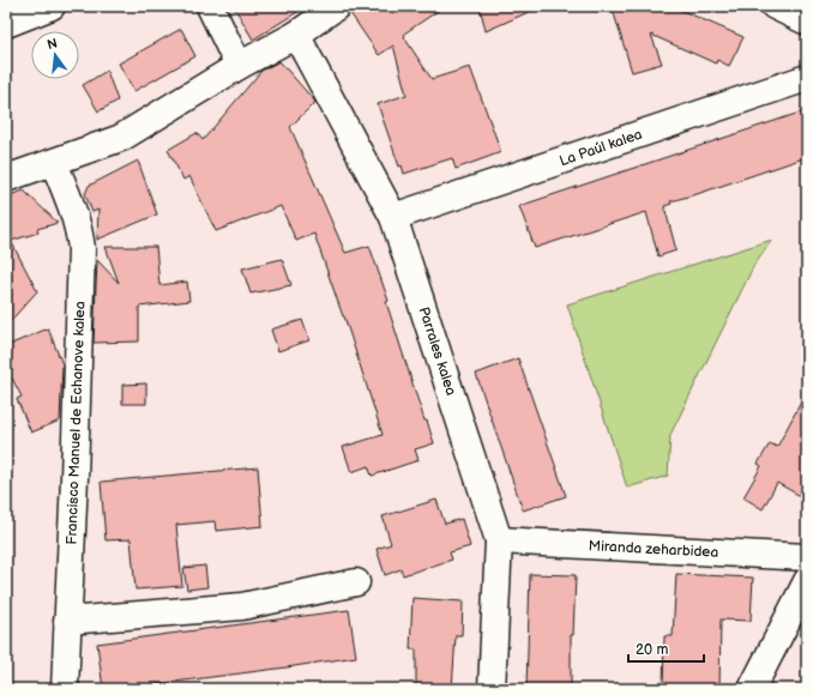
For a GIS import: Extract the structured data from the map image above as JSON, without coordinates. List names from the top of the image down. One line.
{"streets":{"street":["La Paúl kalea","Parrales kalea","Francisco Manuel de Echanove kalea","Miranda zeharbidea"]},"crossings":[["La Paúl kalea","Parrales kalea"],["Parrales kalea","Miranda zeharbidea"]],"scale_bar":"20 m","north":"top"}
